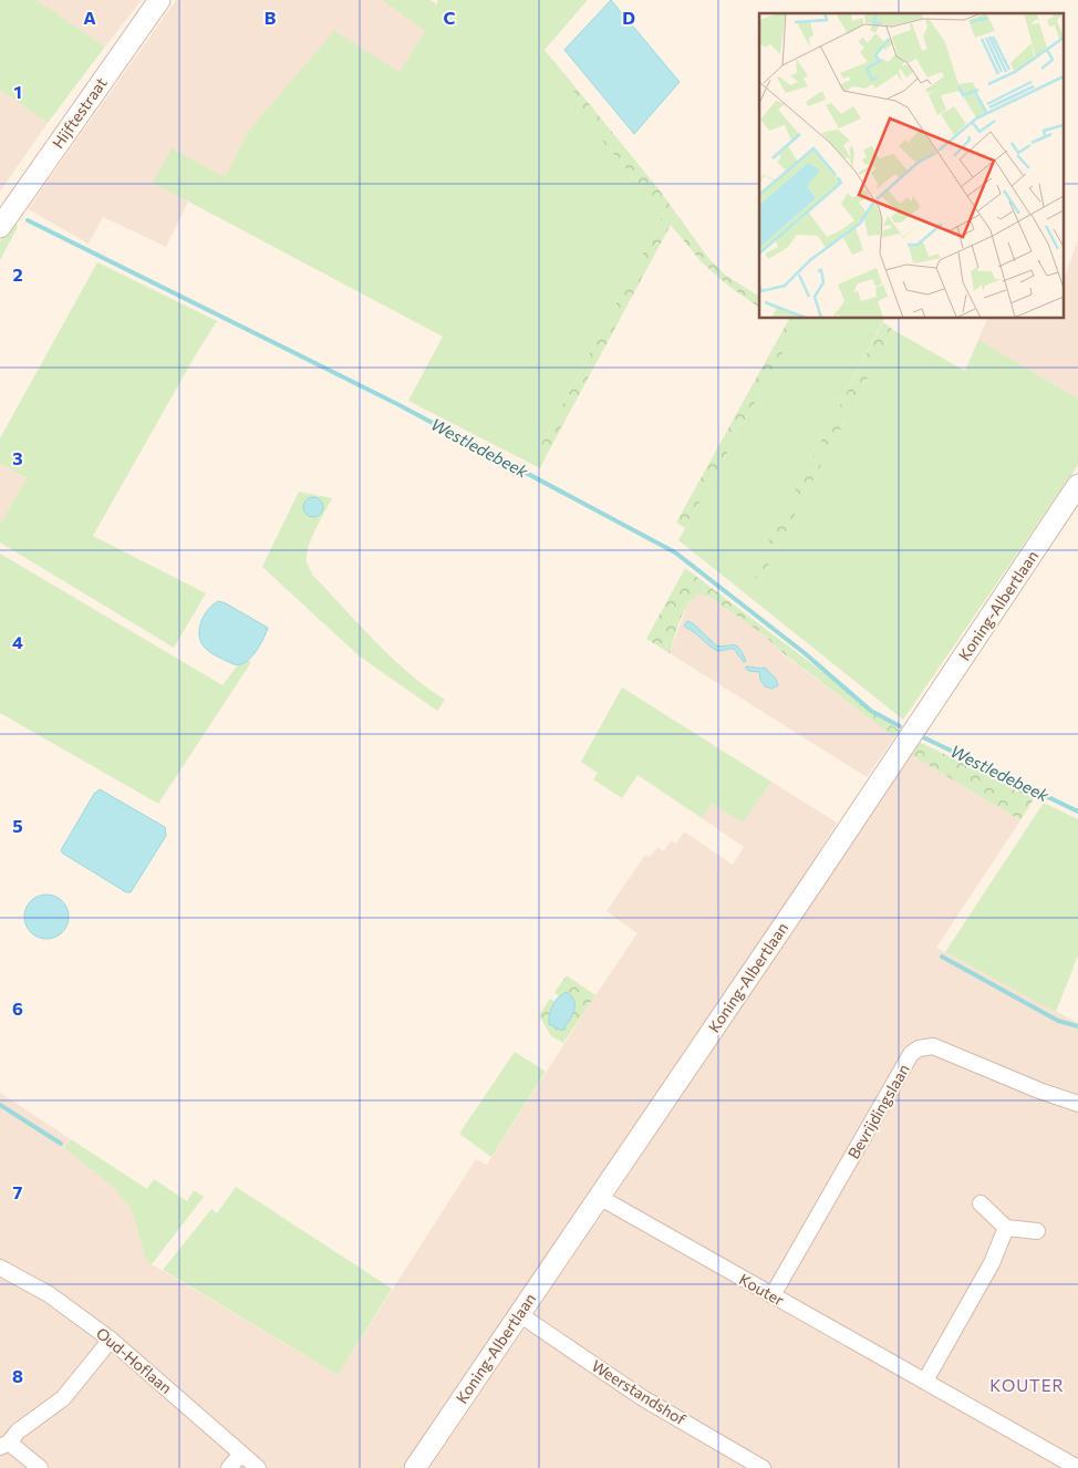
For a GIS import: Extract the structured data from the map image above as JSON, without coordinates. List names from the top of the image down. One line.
{"streets":{"street":["Hijftestraat","Koning-Albertlaan","Bevrijdingslaan","Kouter","Oud-Hoflaan","Weerstandshof"]},"crossings":[["Koning-Albertlaan","Kouter"],["Koning-Albertlaan","Weerstandshof"],["Bevrijdingslaan","Kouter"]],"districts":["KOUTER"],"water":["Westledebeek"],"grid":{"columns":["A","B","C","D"],"rows":["1","2","3","4","5","6","7","8"]}}
